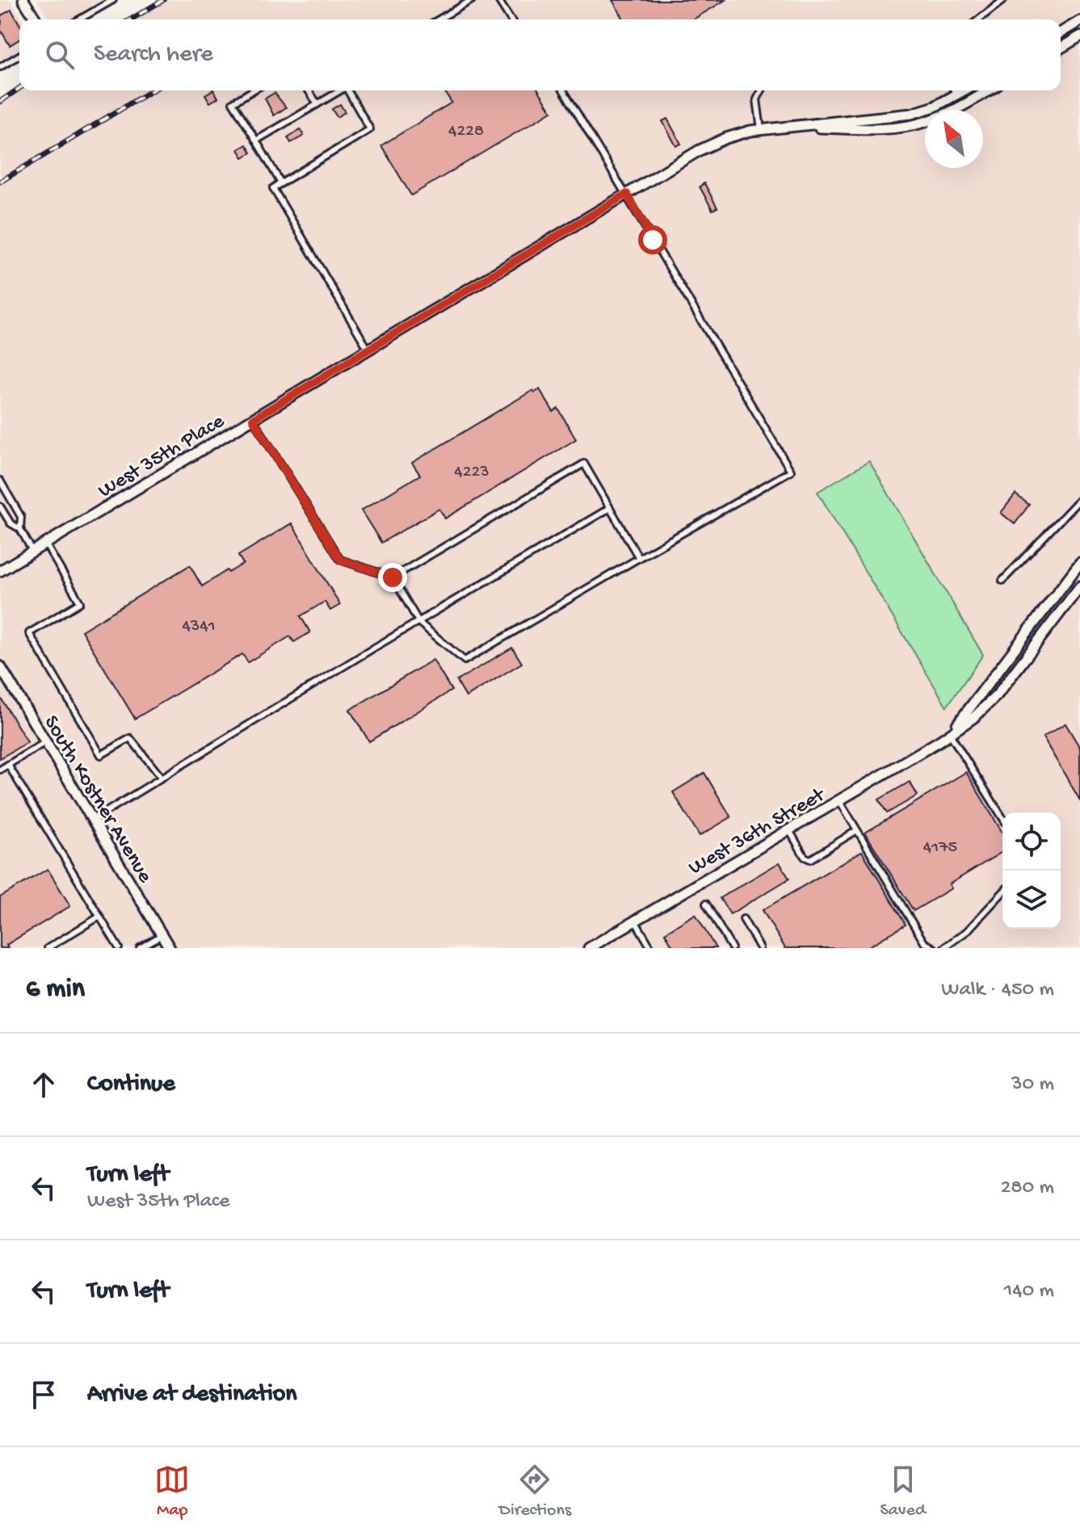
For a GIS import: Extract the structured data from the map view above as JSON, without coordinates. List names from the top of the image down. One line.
{"streets":{"street":["West 35th Place","South Kostner Avenue","West 36th Street"]},"house_numbers":["4228","4223","4341","4175"],"north":"top left","page":{"search":"Search here","heading":["6 min","Walk · 450 m"],"list":[["Continue","30 m"],["Turn left","West 35th Place","280 m"],["Turn left","140 m"],"Arrive at destination"],"nav":["Map","Directions","Saved"]}}
